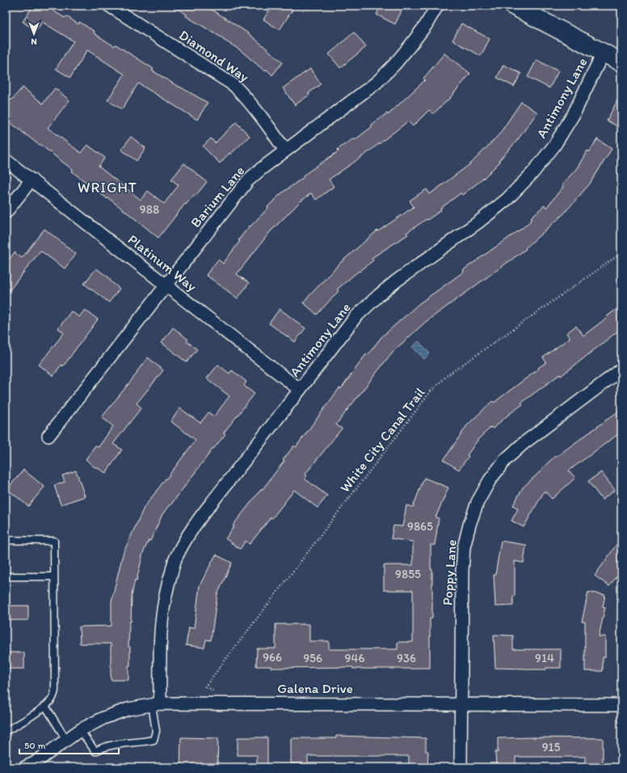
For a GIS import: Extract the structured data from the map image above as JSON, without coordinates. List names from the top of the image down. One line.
{"streets":{"street":["Diamond Way","Antimony Lane","Barium Lane","Platinum Way","Poppy Lane","Galena Drive"],"path":["White City Canal Trail"]},"crossings":[["Diamond Way","Barium Lane"],["Antimony Lane","Platinum Way"],["Antimony Lane","Galena Drive"],["Barium Lane","Platinum Way"],["Poppy Lane","Galena Drive"]],"districts":["WRIGHT"],"house_numbers":["988","9865","9855","966","956","946","936","914","915"],"scale_bar":"50 m","north":"bottom"}
